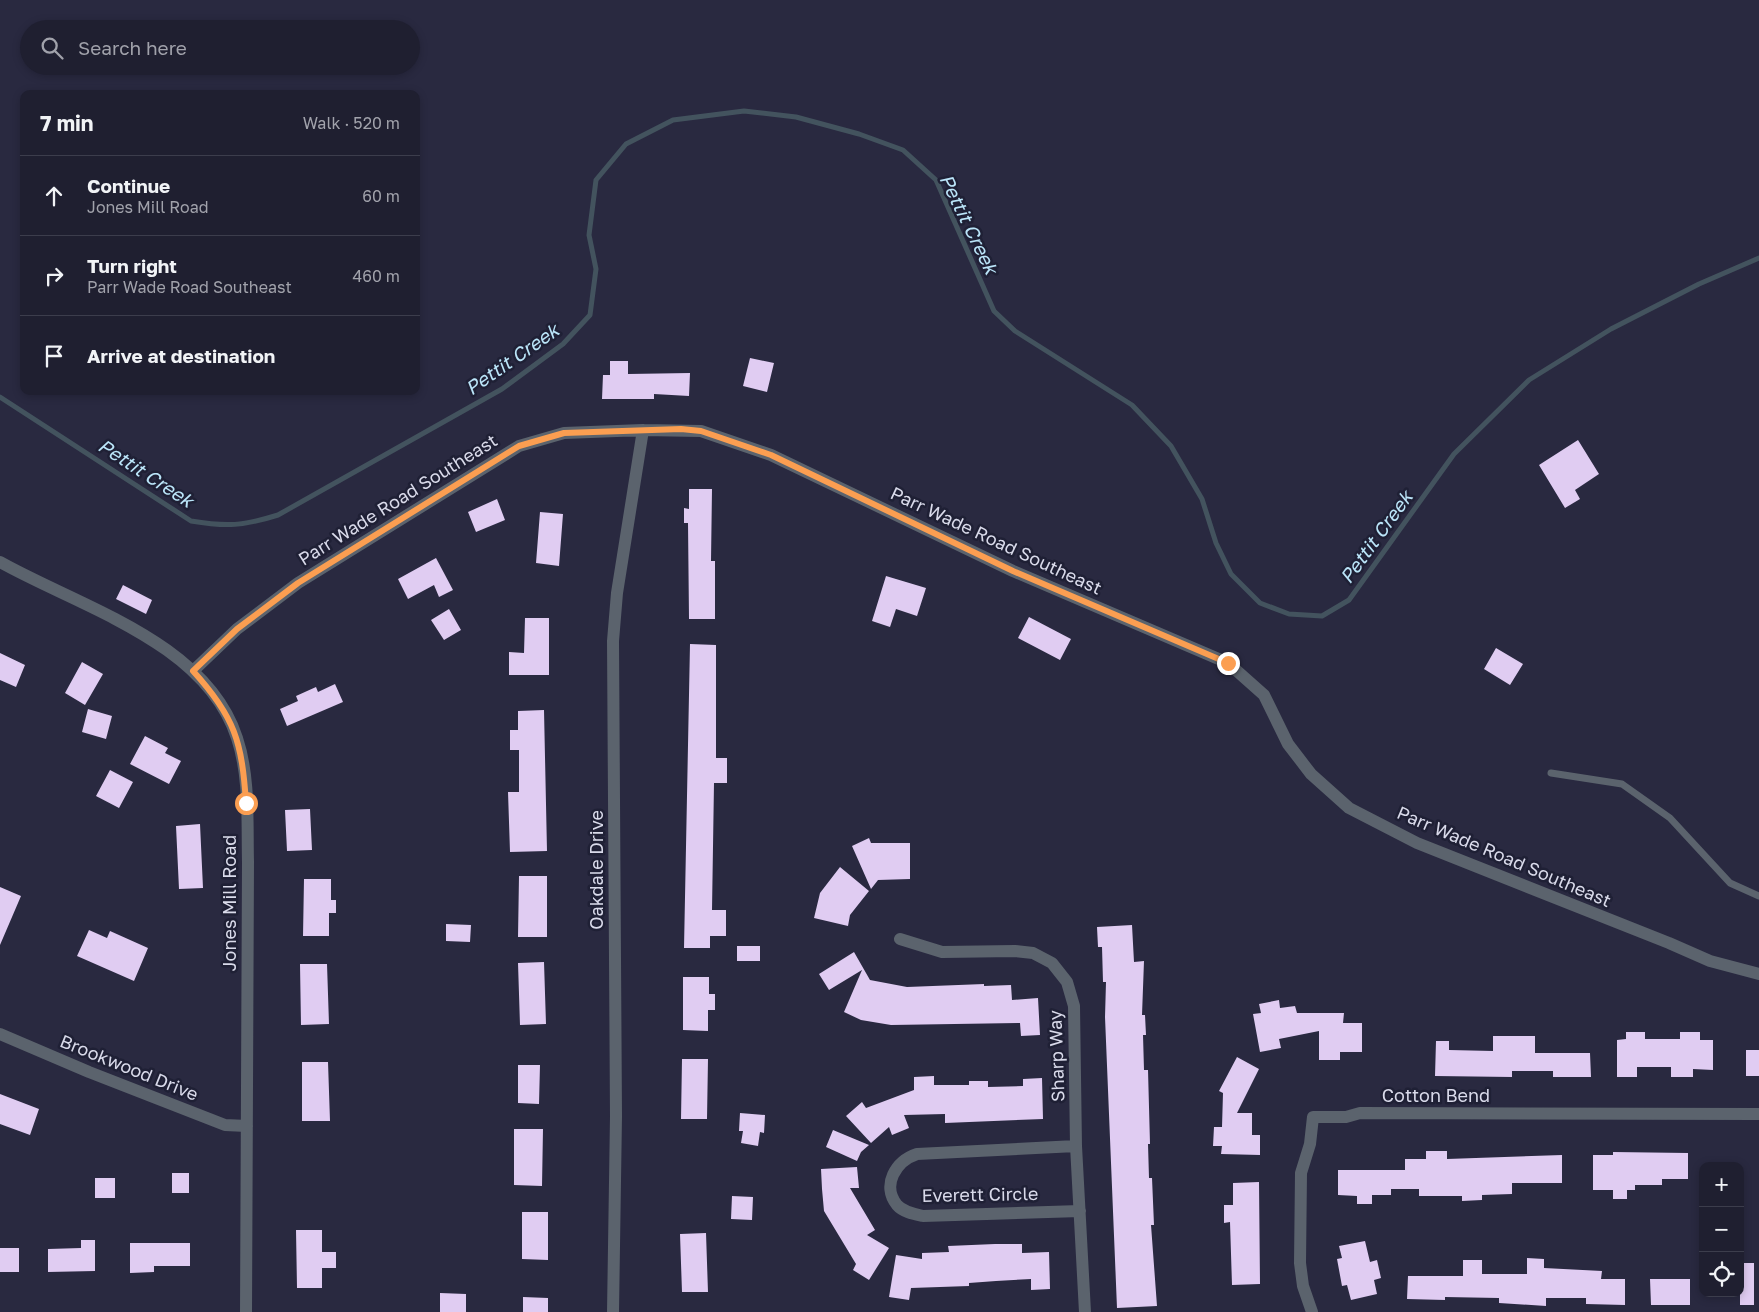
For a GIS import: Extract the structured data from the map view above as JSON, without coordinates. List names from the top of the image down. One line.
{"streets":{"street":["Parr Wade Road Southeast","Oakdale Drive","Jones Mill Road","Sharp Way","Brookwood Drive","Cotton Bend","Everett Circle"]},"crossings":[["Parr Wade Road Southeast","Oakdale Drive"],["Parr Wade Road Southeast","Jones Mill Road"],["Jones Mill Road","Brookwood Drive"],["Sharp Way","Everett Circle"]],"water":["Pettit Creek"],"page":{"search":"Search here","heading":["7 min","Walk · 520 m"],"list":[["Continue","Jones Mill Road","60 m"],["Turn right","Parr Wade Road Southeast","460 m"],"Arrive at destination"],"map_buttons":["+","−"]}}
